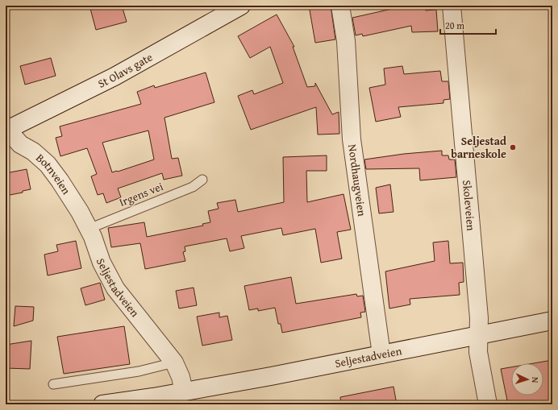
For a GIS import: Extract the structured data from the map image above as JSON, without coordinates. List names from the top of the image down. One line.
{"streets":{"street":["St Olavs gate","Botnveien","Nordhaugveien","Skoleveien","Seljestadveien"],"lane":["Irgens vei"]},"crossings":[["St Olavs gate","Botnveien"],["Botnveien","Irgens vei"],["Botnveien","Seljestadveien"],["Nordhaugveien","Seljestadveien"],["Irgens vei","Seljestadveien"],["Skoleveien","Seljestadveien"]],"places":["Seljestad barneskole"],"scale_bar":"20 m","north":"right"}
